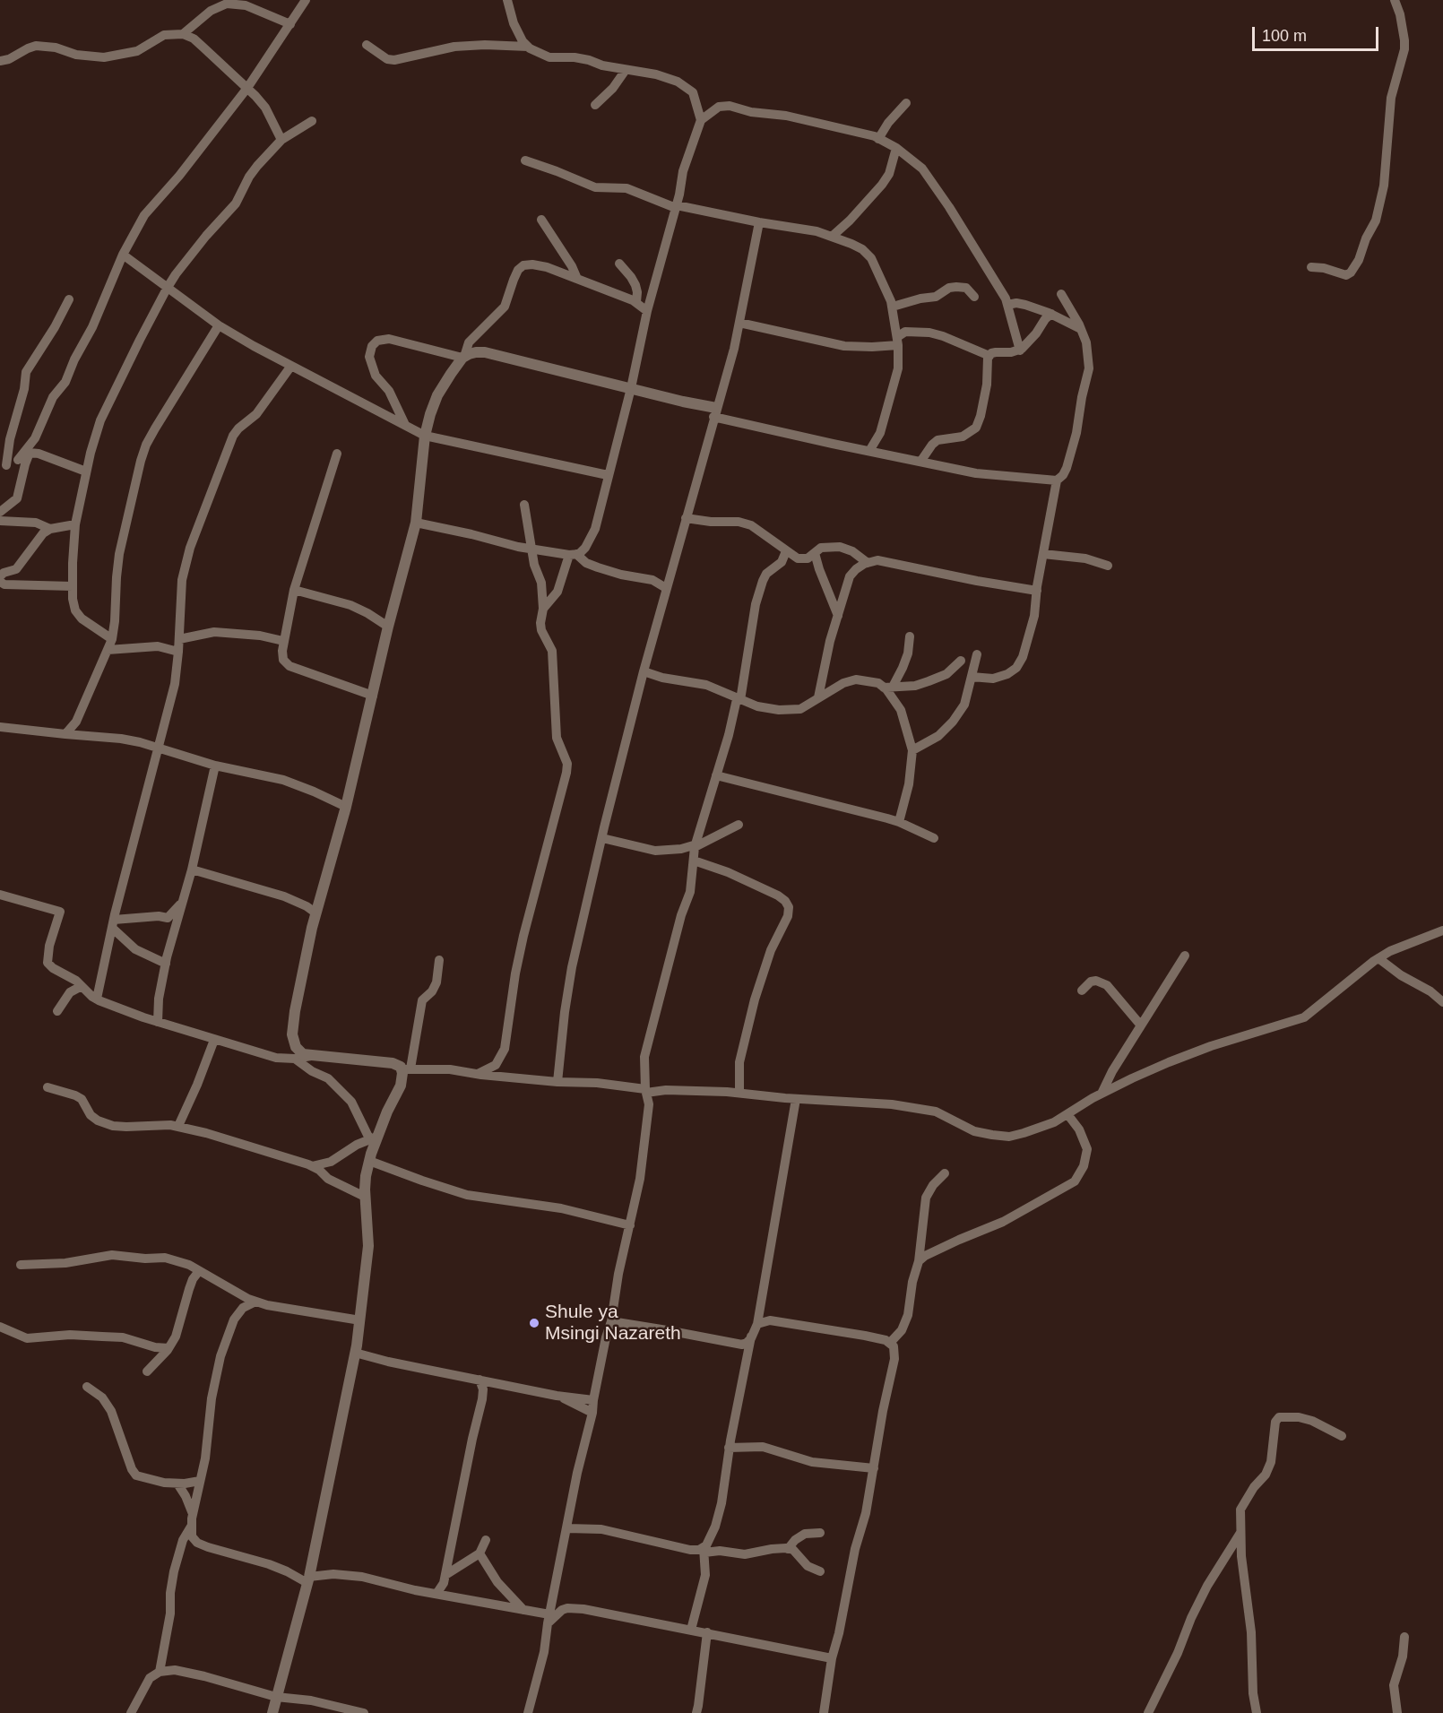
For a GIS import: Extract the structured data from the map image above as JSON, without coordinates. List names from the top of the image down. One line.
{"places":["Shule ya Msingi Nazareth"],"scale_bar":"100 m"}
